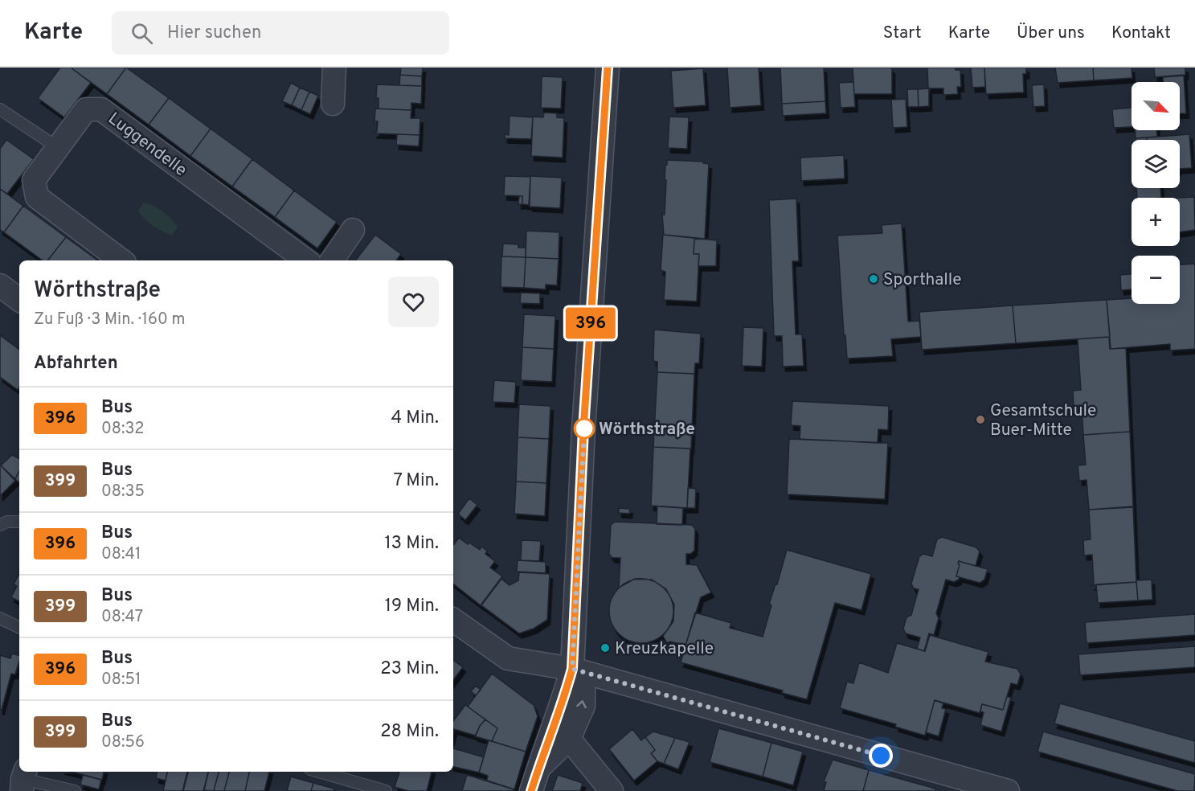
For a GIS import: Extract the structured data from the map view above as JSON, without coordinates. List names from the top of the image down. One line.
{"streets":{"street":["Luggendelle"]},"places":["Sporthalle","Gesamtschule Buer-Mitte","Wörthstraße","Kreuzkapelle"],"lines":["bus line 396"],"north":"bottom right","page":{"header":"Karte","search":"Hier suchen","nav":["Start","Karte","Über uns","Kontakt"],"on_map":"396","map_buttons":["+","−"],"heading":[["Wörthstraße","Zu Fuß · 3 Min. · 160 m"],"Abfahrten"],"list":[{"mark":"396","name":"Bus","note":"08:32","value":"4 Min."},{"mark":"399","name":"Bus","note":"08:35","value":"7 Min."},{"mark":"396","name":"Bus","note":"08:41","value":"13 Min."},{"mark":"399","name":"Bus","note":"08:47","value":"19 Min."},{"mark":"396","name":"Bus","note":"08:51","value":"23 Min."},{"mark":"399","name":"Bus","note":"08:56","value":"28 Min."}]}}
